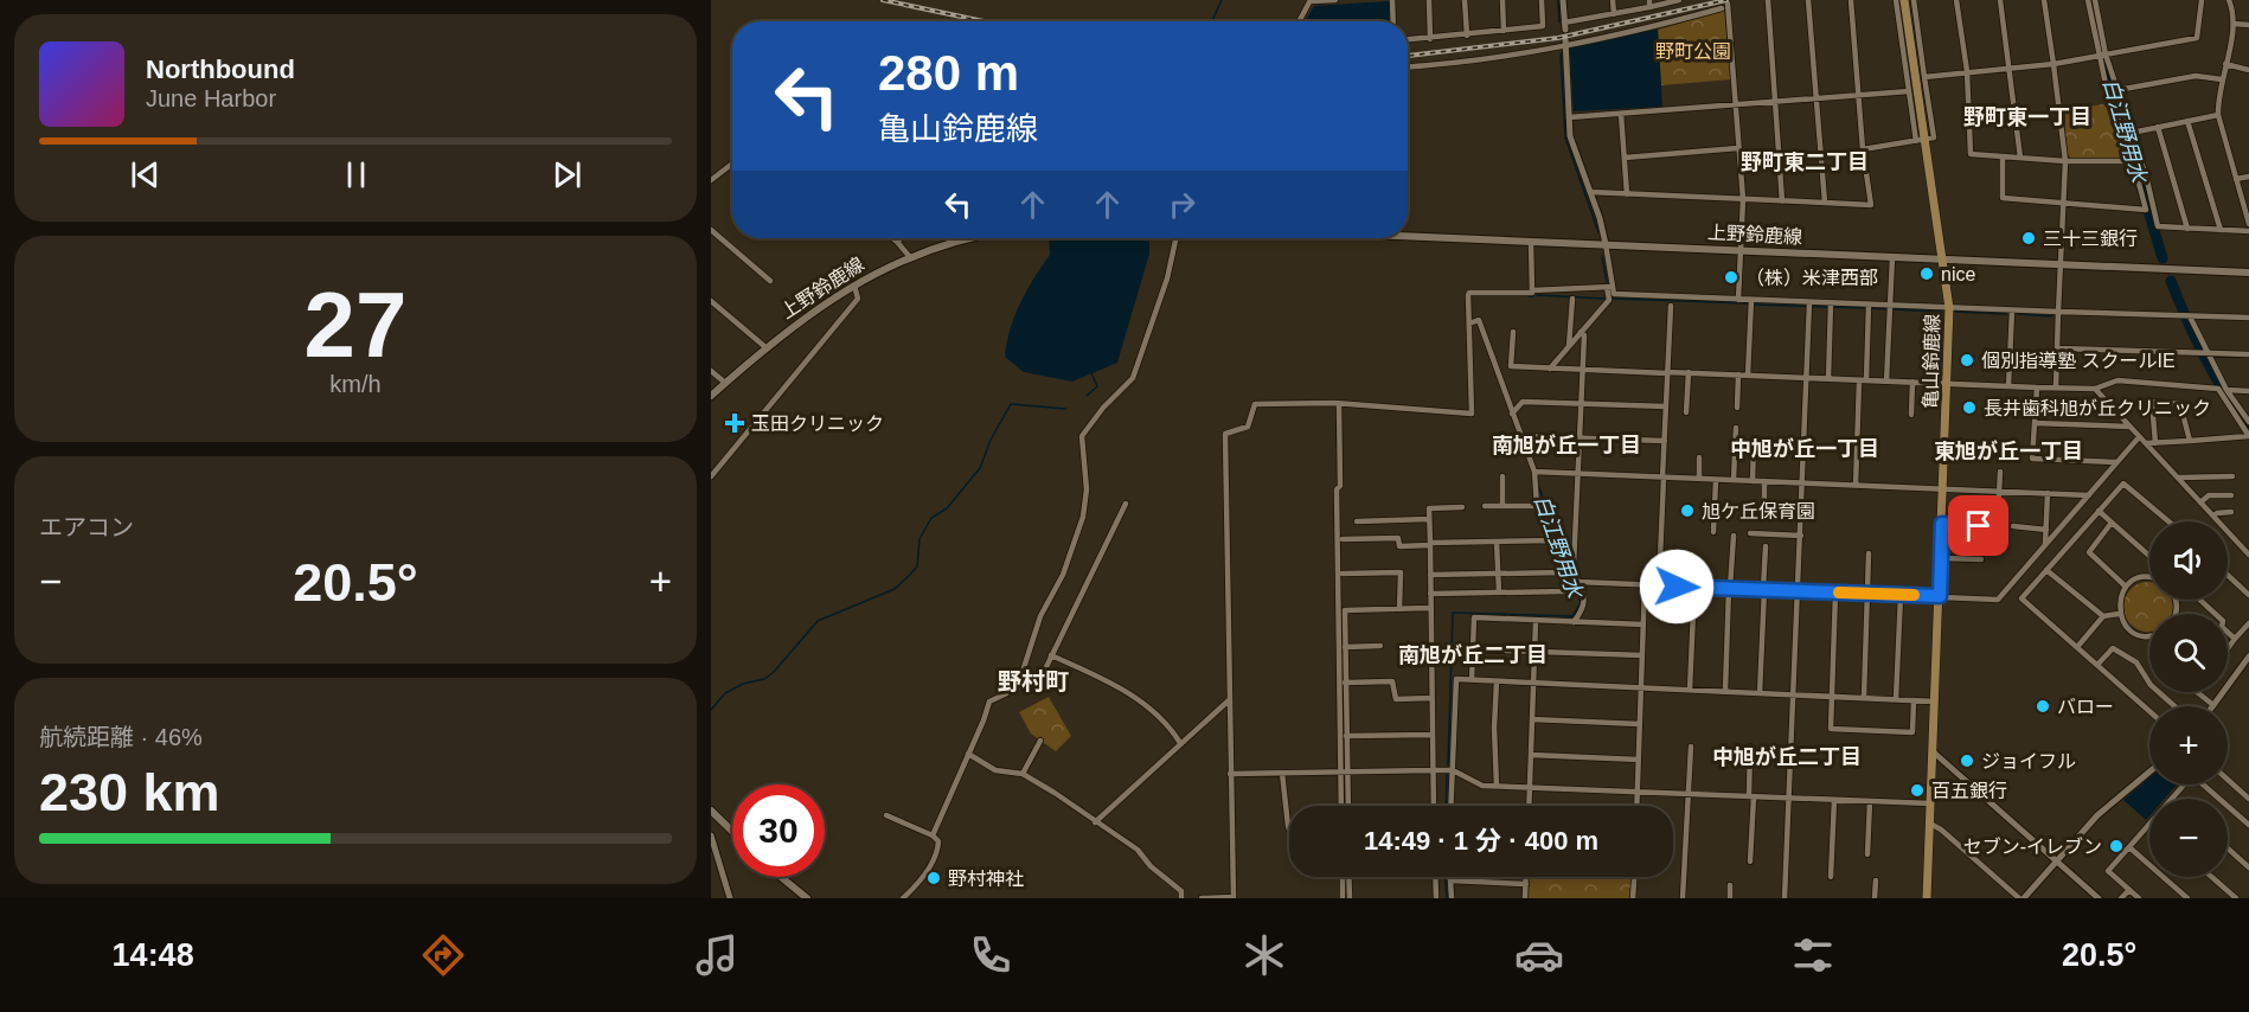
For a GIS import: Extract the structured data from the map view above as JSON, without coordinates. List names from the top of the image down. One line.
{"streets":{"main road":["上野鈴鹿線","亀山鈴鹿線"]},"crossings":[["上野鈴鹿線","亀山鈴鹿線"]],"districts":["野町東一丁目","野町東二丁目","南旭が丘一丁目","中旭が丘一丁目","東旭が丘一丁目","南旭が丘二丁目","野村町","中旭が丘二丁目"],"water":["白江野用水"],"parks":["野町公園"],"places":{"other":["三十三銀行","nice","（株）米津西部","個別指導塾 スクールIE","長井歯科旭が丘クリニック","旭ケ丘保育園","バロー","ジョイフル","百五銀行","セブン-イレブン","野村神社"],"health":["玉田クリニック"]},"page":{"turn":["280 m","亀山鈴鹿線"],"song":["Northbound","June Harbor"],"tile":[["27","km/h"],"エアコン",["航続距離 · 46%","230 km"]],"map_buttons":["+","−"],"heat":["−","20.5°","+"],"limit":"30","trip":"14:49 · 1 分 · 400 m","tabs":["14:48","20.5°"]}}
